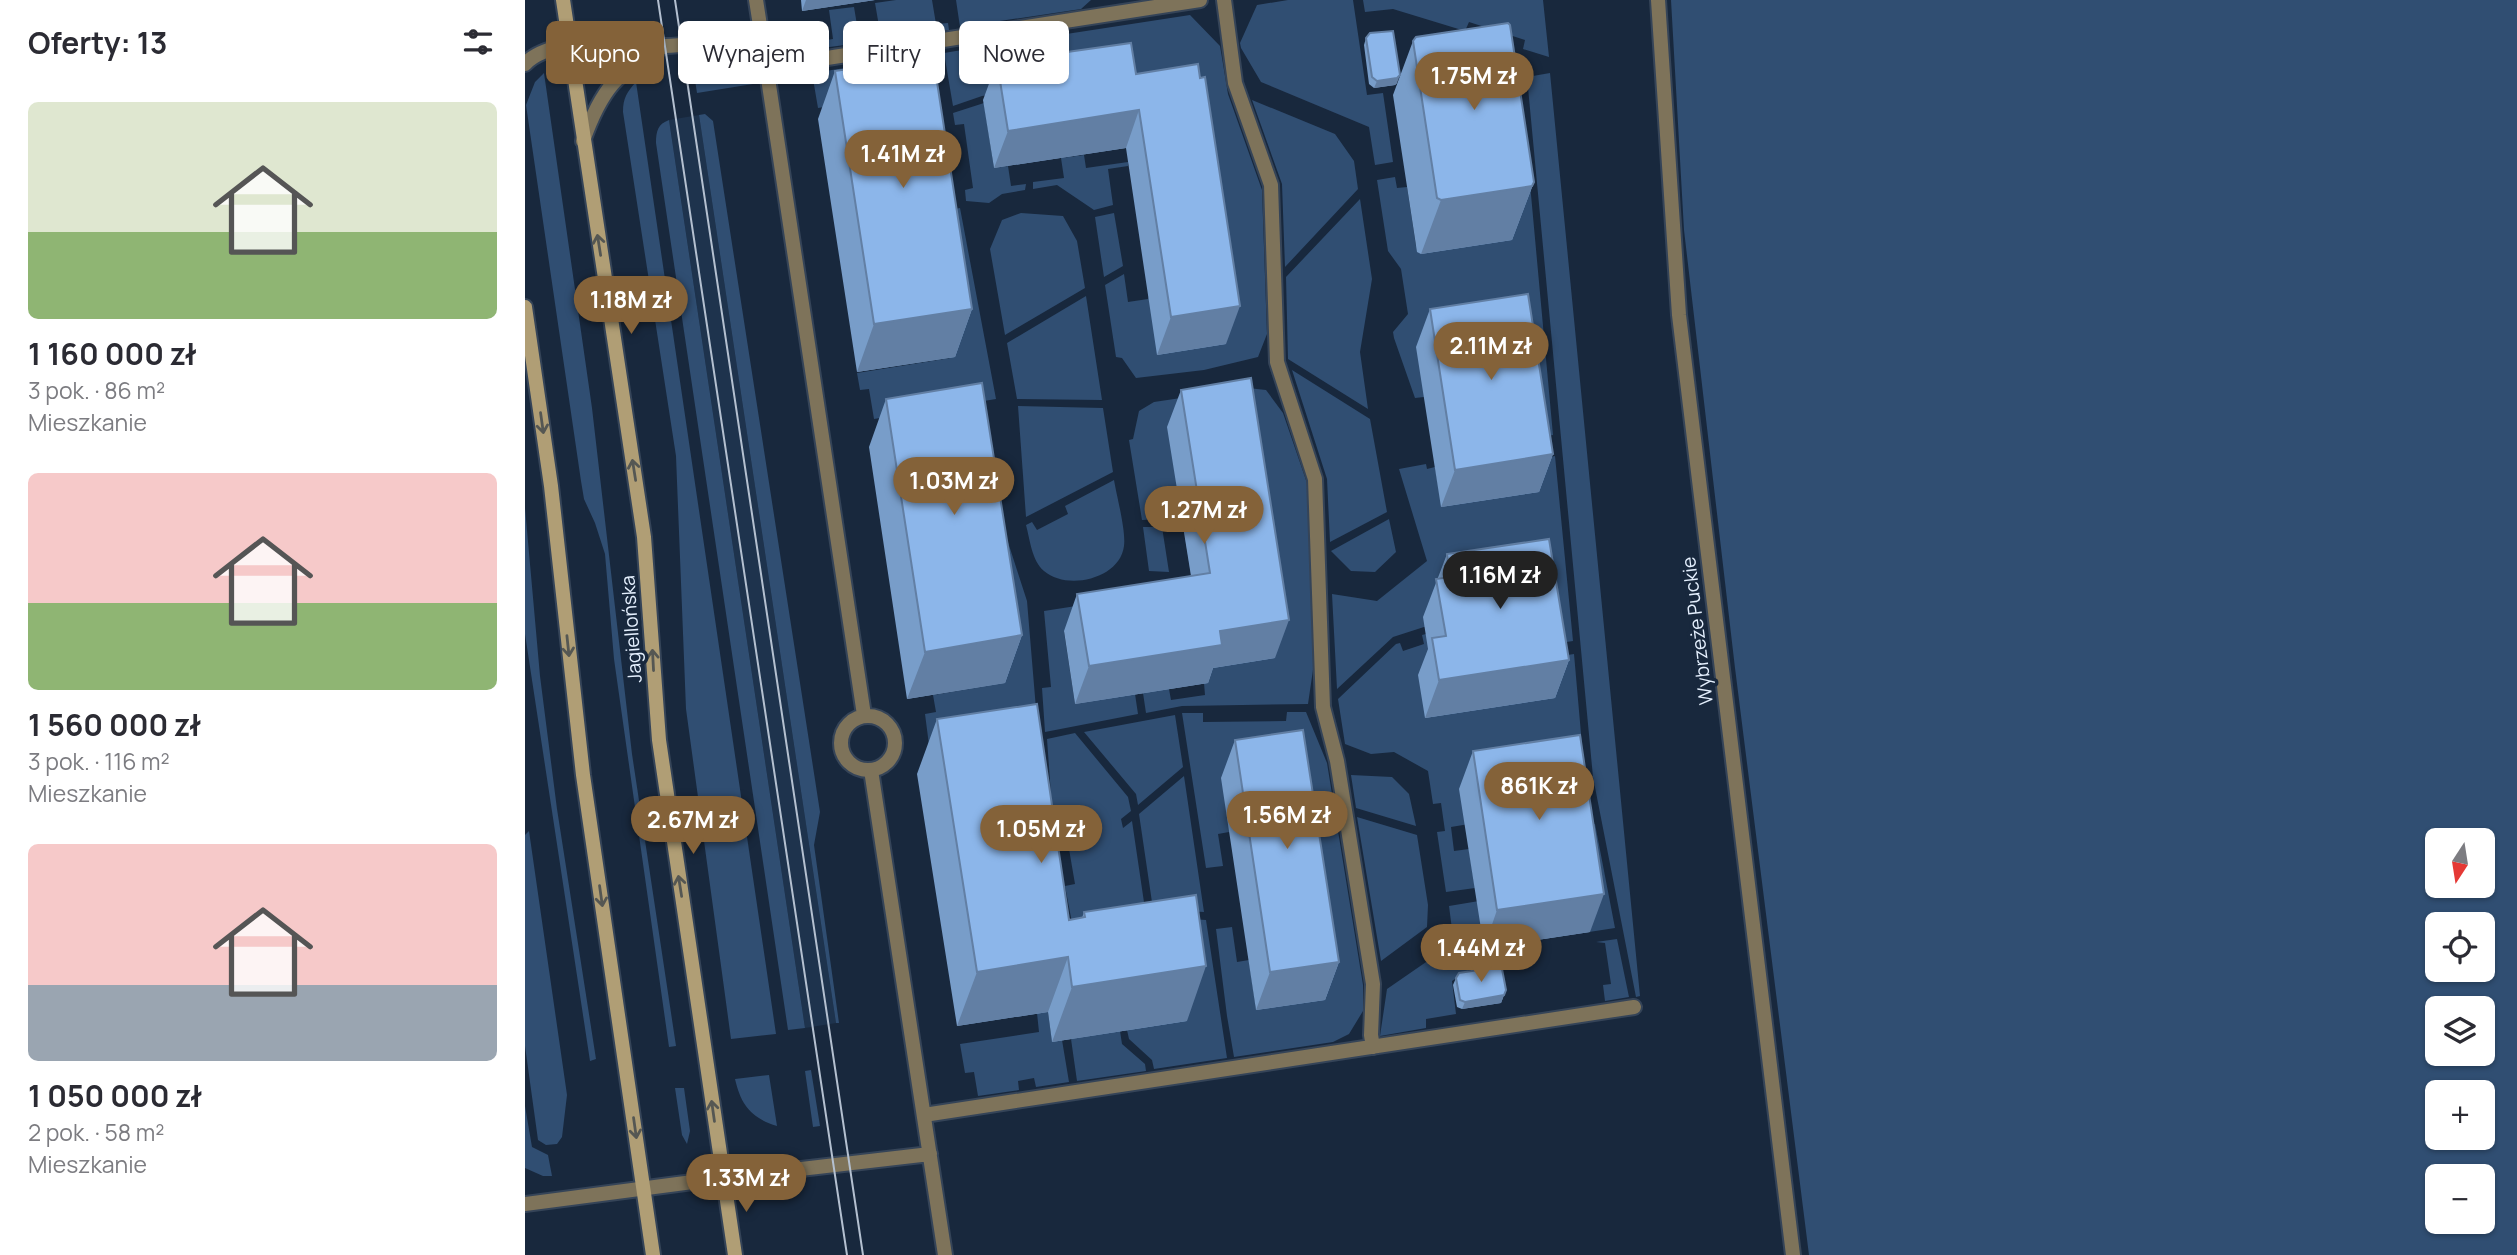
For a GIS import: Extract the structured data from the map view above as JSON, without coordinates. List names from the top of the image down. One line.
{"streets":{"main road":["Jagiellońska"],"street":["Wybrzeże Puckie"]},"north":"bottom","page":{"heading":"Oferty: 13","chip":["Kupno","Wynajem","Filtry","Nowe"],"price":["1.75M zł","1.41M zł","1.18M zł","2.11M zł","1.03M zł","1.27M zł","1.16M zł","861K zł","1.56M zł","2.67M zł","1.05M zł","1.44M zł","1.33M zł"],"list":[{"name":"1 160 000 zł","note":"3 pok. · 86 m² · Mieszkanie"},{"name":"1 560 000 zł","note":"3 pok. · 116 m² · Mieszkanie"},{"name":"1 050 000 zł","note":"2 pok. · 58 m² · Mieszkanie"}],"map_buttons":["+","−"]}}
